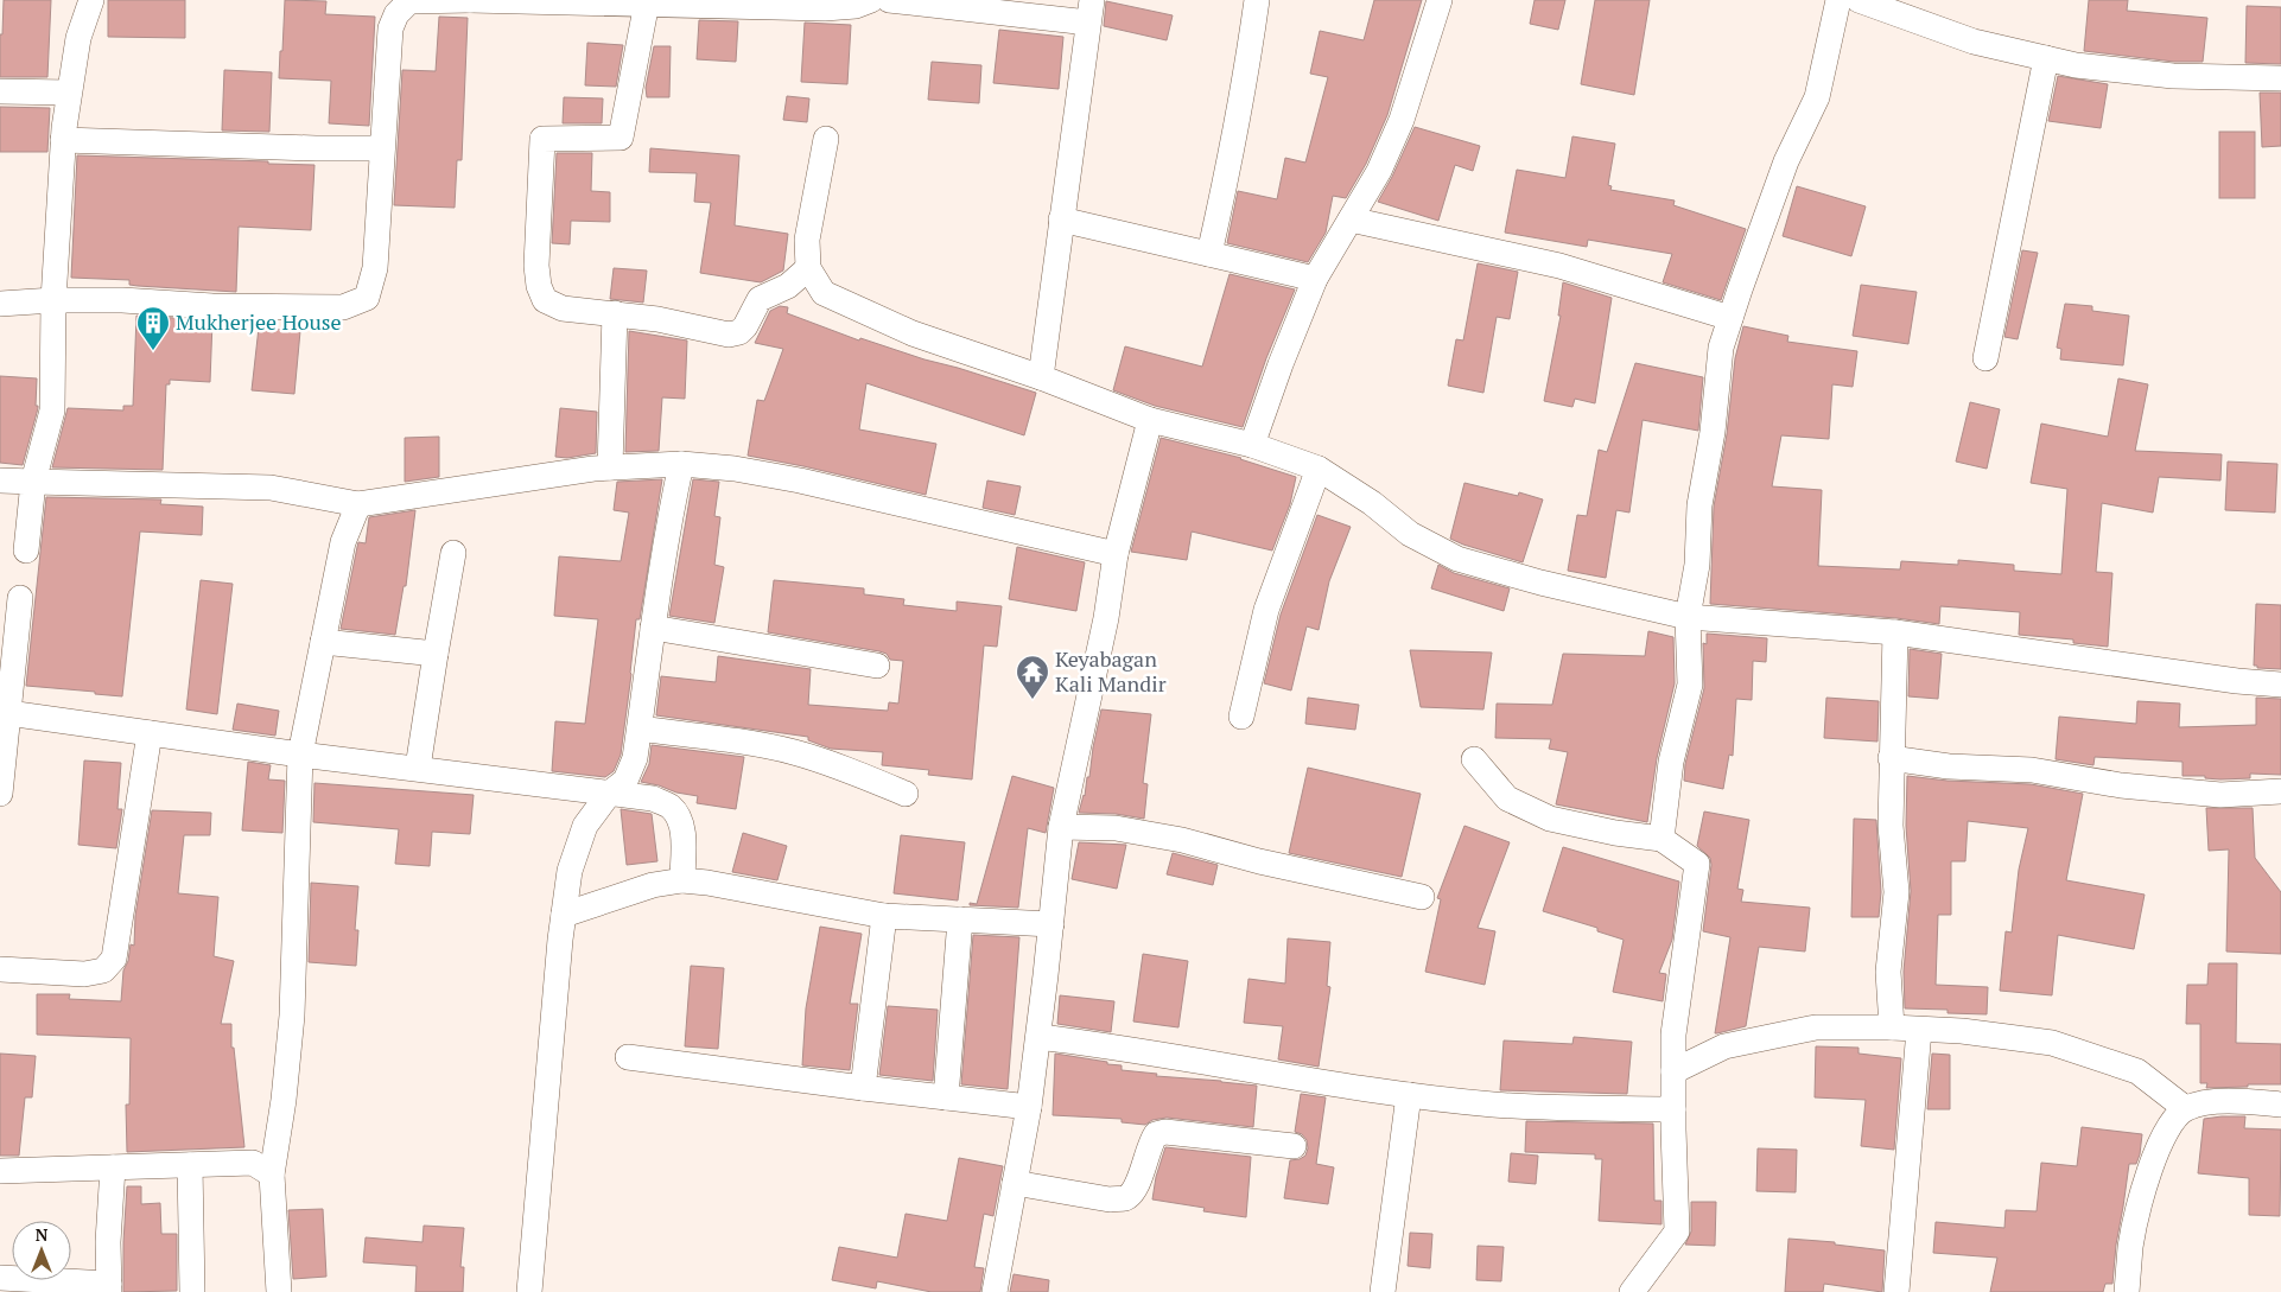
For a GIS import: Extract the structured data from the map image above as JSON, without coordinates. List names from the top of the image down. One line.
{"places":{"building":["Mukherjee House"],"temple":["Keyabagan Kali Mandir"]},"north":"top"}
